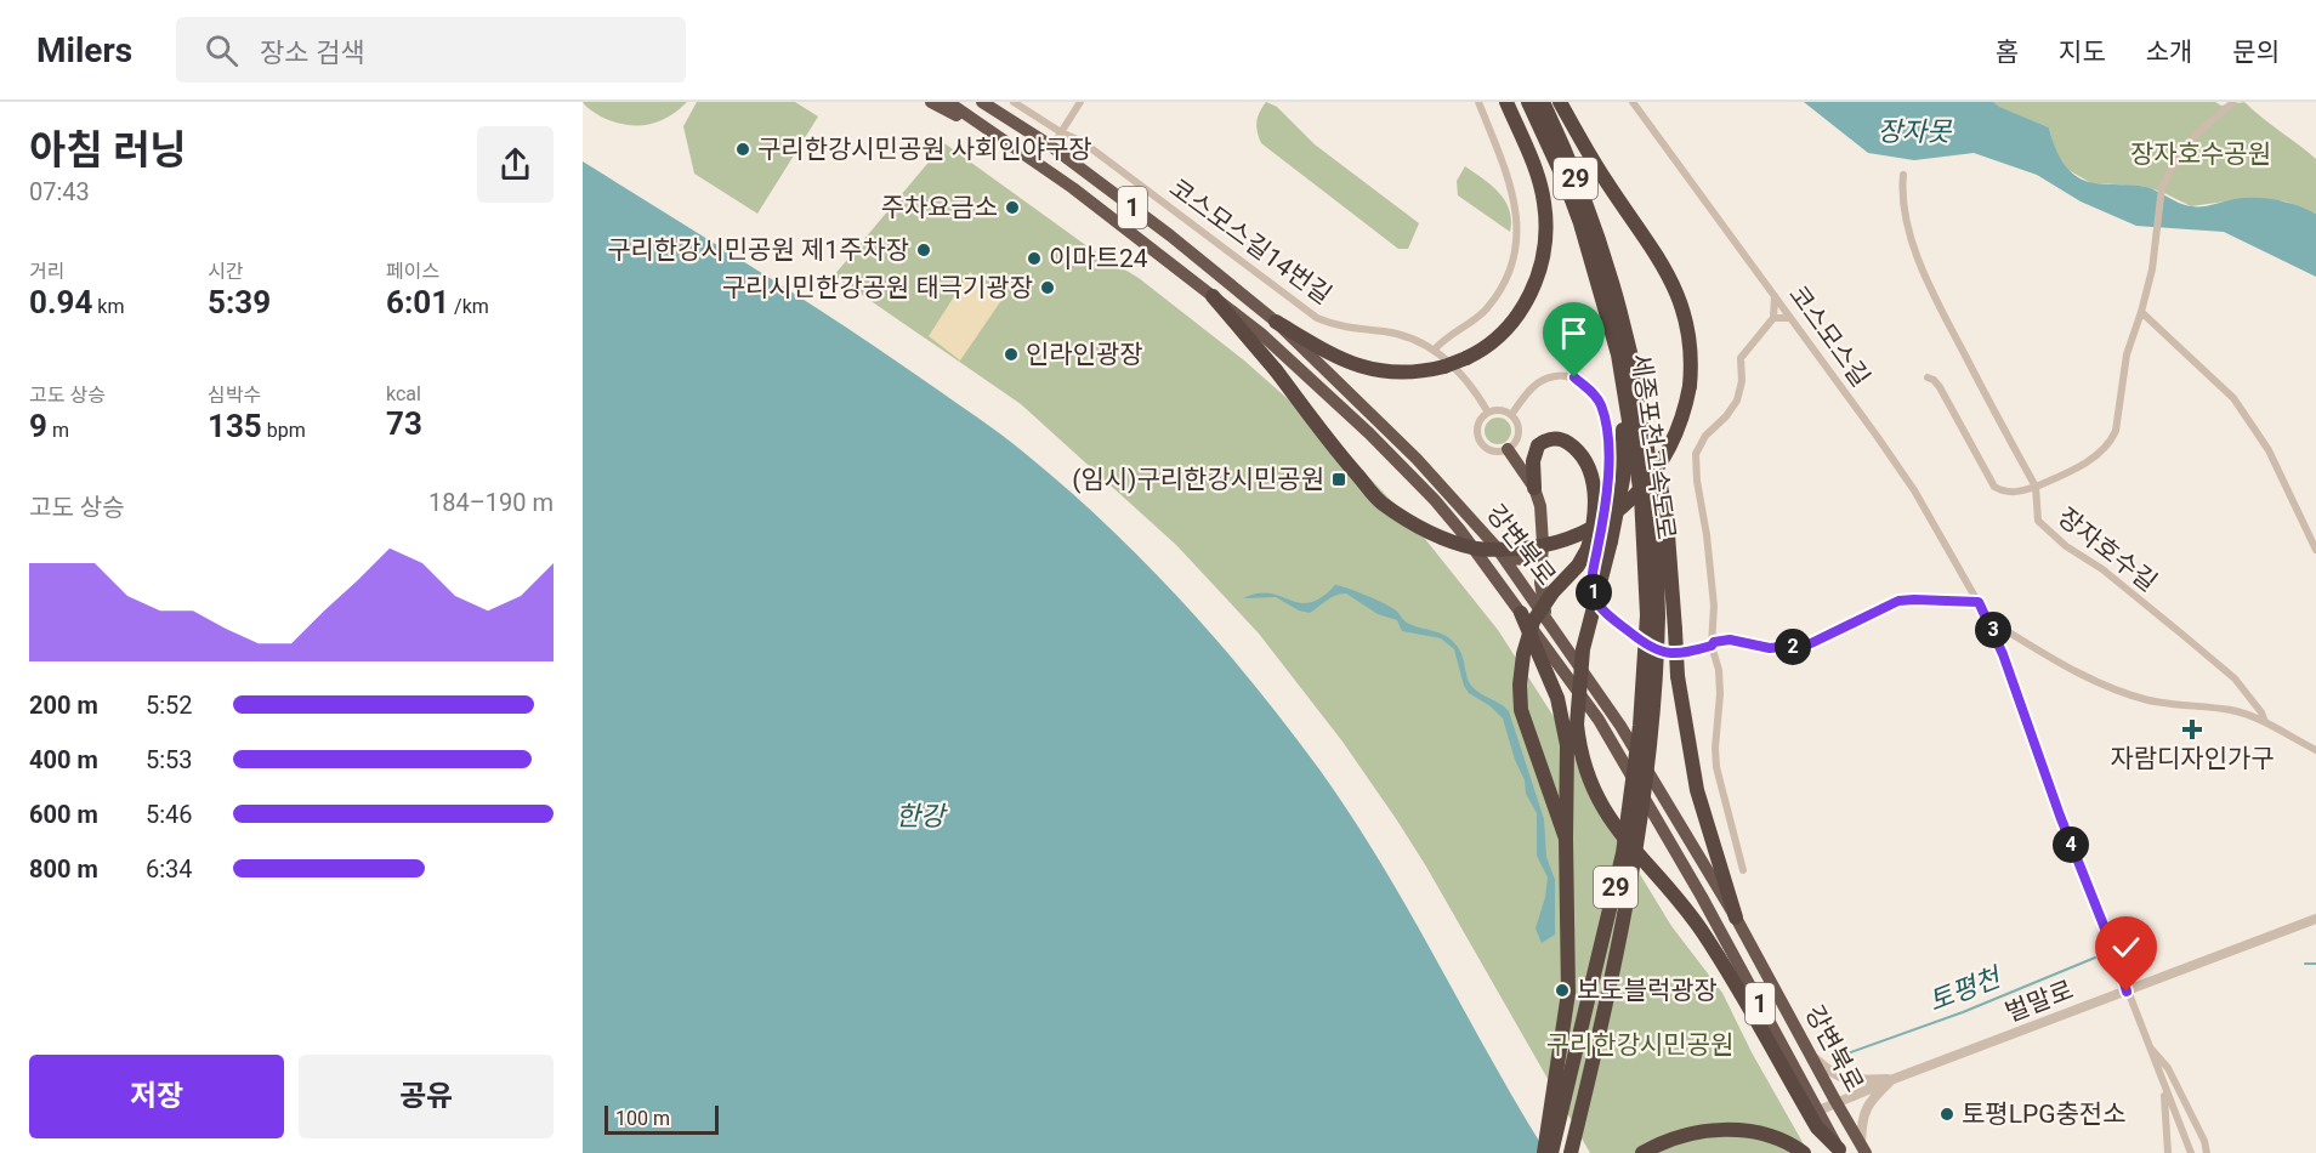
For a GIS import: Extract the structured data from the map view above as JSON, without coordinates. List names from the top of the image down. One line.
{"streets":{"highway":["29","1","세종포천고속도로","강변북로"],"street":["코스모스길14번길","코스모스길","장자호수길","벌말로"]},"crossings":[["1","강변북로"],["1","벌말로"],["코스모스길","벌말로"],["강변북로","벌말로"]],"water":["장자못","한강","토평천"],"parks":["장자호수공원","구리한강시민공원"],"places":{"other":["구리한강시민공원 사회인야구장","주차요금소","구리한강시민공원 제1주차장","이마트24","구리시민한강공원 태극기광장","인라인광장","보도블럭광장","토평LPG충전소"],"transit":["(임시)구리한강시민공원"],"health":["자람디자인가구"]},"scale_bar":"100 m","page":{"header":"Milers","search":"장소 검색","nav":["홈","지도","소개","문의"],"heading":["아침 러닝","07:43"],"stats":[["거리","0.94 km"],["시간","5:39"],["페이스","6:01 /km"],["고도 상승","9 m"],["심박수","135 bpm"],["kcal","73"]],"chart":["고도 상승","184–190 m"],"pins":["1","3","2","4"],"list":[{"name":"200 m","note":"5:52"},{"name":"400 m","note":"5:53"},{"name":"600 m","note":"5:46"},{"name":"800 m","note":"6:34"}],"buttons":["저장","공유"],"scale":"100 m"}}
